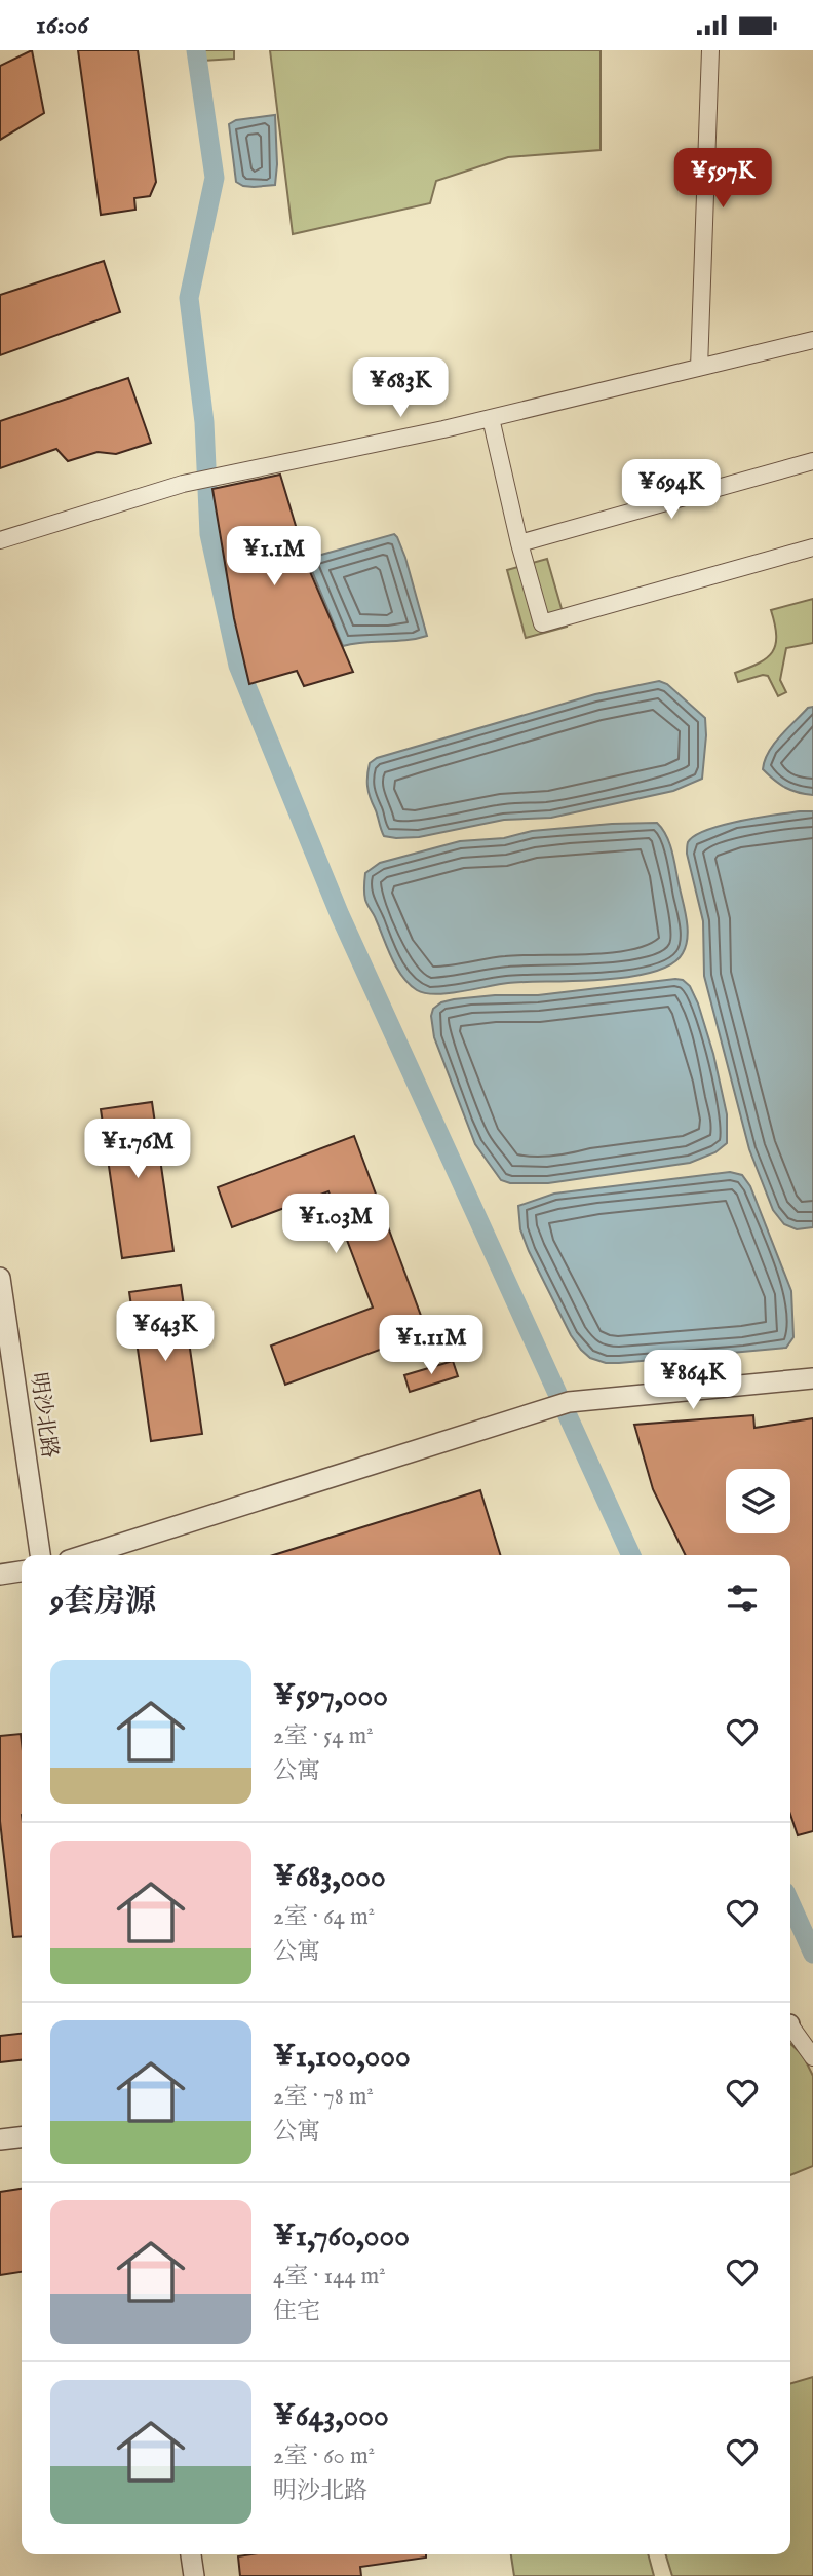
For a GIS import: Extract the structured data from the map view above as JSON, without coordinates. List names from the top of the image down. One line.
{"streets":{"street":["明沙北路"]},"page":{"status":"16:06","price":["¥597K","¥683K","¥694K","¥1.1M","¥1.76M","¥1.03M","¥643K","¥1.11M","¥864K"],"heading":"9套房源","list":[{"name":"¥597,000","note":"2室 · 54 m² · 公寓"},{"name":"¥683,000","note":"2室 · 64 m² · 公寓"},{"name":"¥1,100,000","note":"2室 · 78 m² · 公寓"},{"name":"¥1,760,000","note":"4室 · 144 m² · 住宅"},{"name":"¥643,000","note":"2室 · 60 m² · 明沙北路"}]}}
